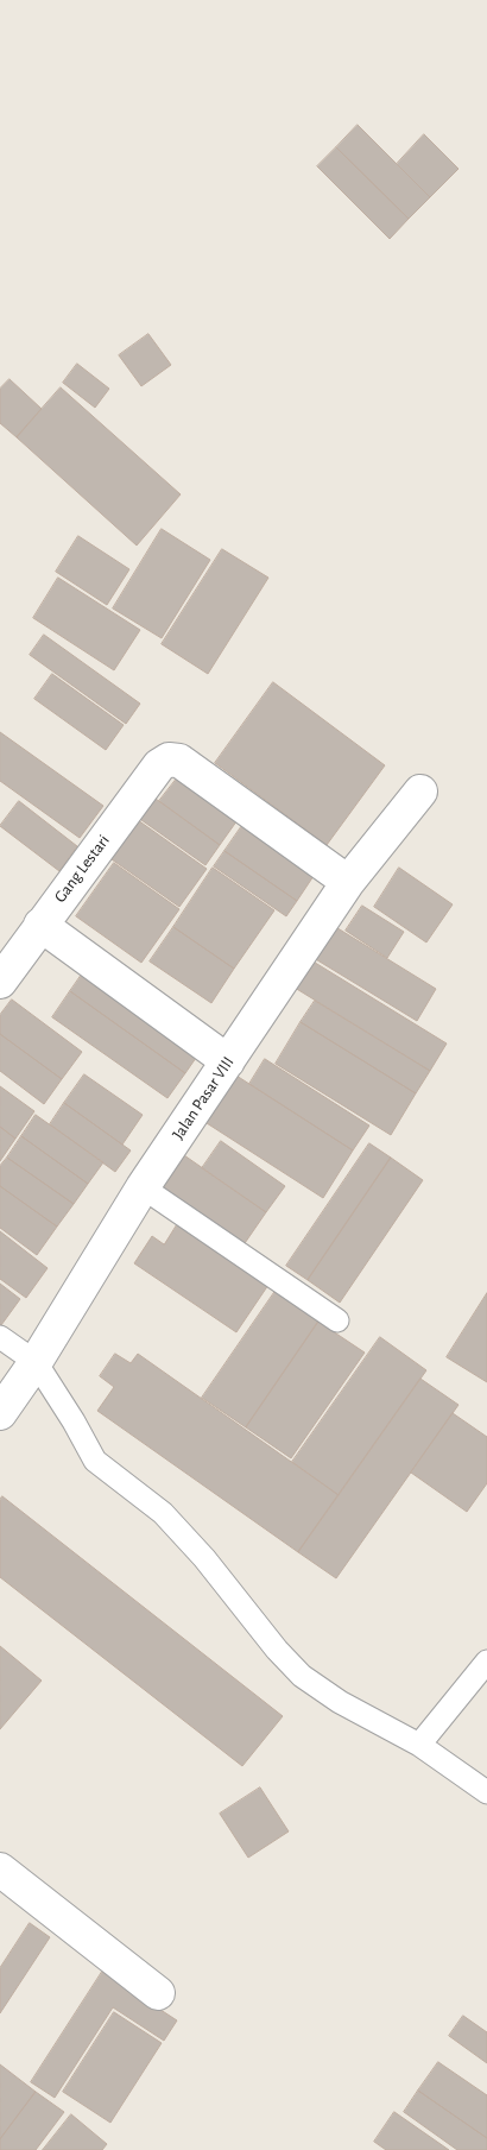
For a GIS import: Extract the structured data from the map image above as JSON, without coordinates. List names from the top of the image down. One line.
{"streets":{"street":["Gang Lestari","Jalan Pasar VIII"]},"crossings":[["Gang Lestari","Jalan Pasar VIII"]]}
